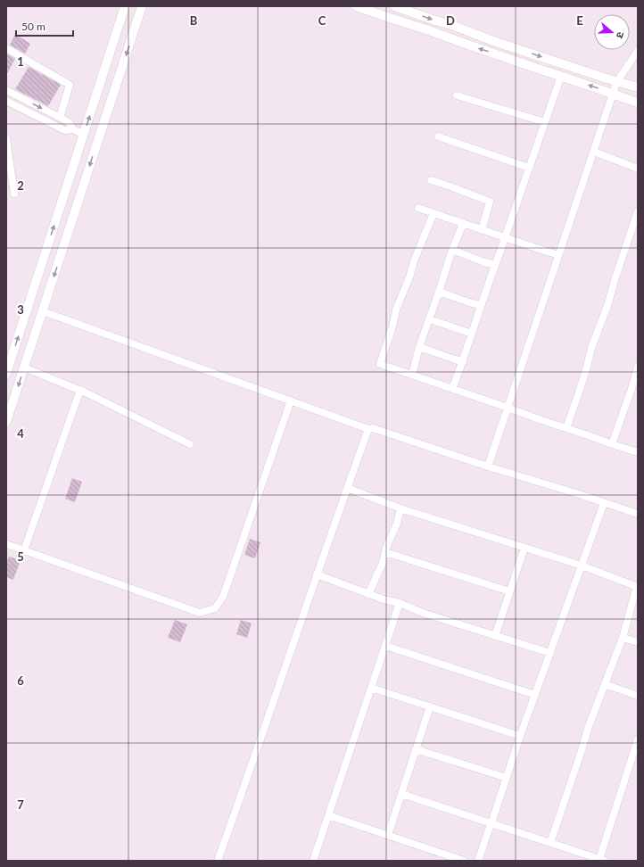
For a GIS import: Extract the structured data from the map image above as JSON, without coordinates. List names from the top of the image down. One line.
{"scale_bar":"50 m","north":"right","grid":{"columns":["B","C","D","E"],"rows":["1","2","3","4","5","6","7"]}}
